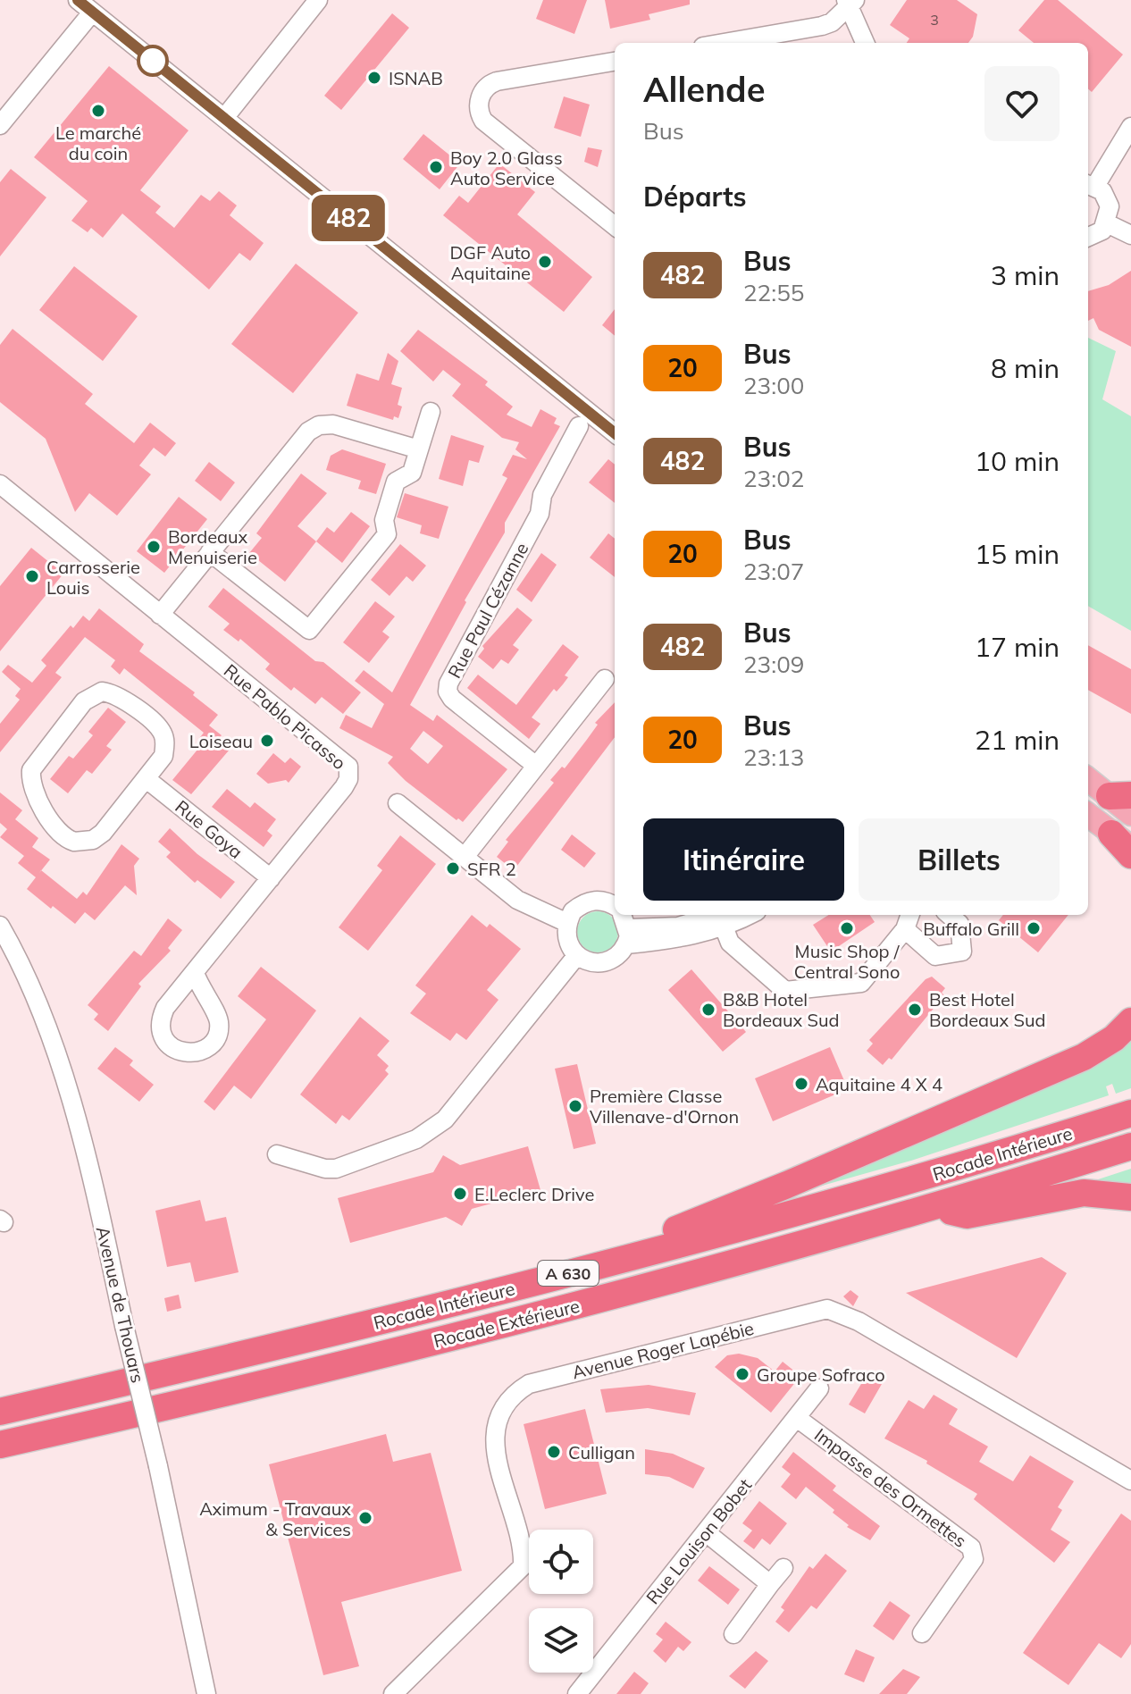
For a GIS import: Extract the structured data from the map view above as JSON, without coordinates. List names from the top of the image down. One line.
{"streets":{"highway":["Rocade Intérieure","A 630","Rocade Extérieure"],"street":["Rue Paul Cézanne","Rue Pablo Picasso","Rue Goya","Avenue de Thouars","Avenue Roger Lapébie","Impasse des Ormettes","Rue Louison Bobet"]},"crossings":[["Rue Pablo Picasso","Rue Goya"],["Impasse des Ormettes","Rue Louison Bobet"]],"places":["ISNAB","Le marché du coin","Boy 2.0 Glass Auto Service","DGF Auto Aquitaine","Bordeaux Menuiserie","Carrosserie Louis","Loiseau","SFR 2","Music Shop / Central Sono","Buffalo Grill","B&B Hotel Bordeaux Sud","Best Hotel Bordeaux Sud","Aquitaine 4 X 4","Première Classe Villenave-d'Ornon","E.Leclerc Drive","Groupe Sofraco","Culligan","Aximum - Travaux & Services"],"lines":["bus line 482"],"house_numbers":["3"],"page":{"on_map":"482","heading":[["Allende","Bus"],"Départs"],"list":[{"mark":"482","name":"Bus","note":"22:55","value":"3 min"},{"mark":"20","name":"Bus","note":"23:00","value":"8 min"},{"mark":"482","name":"Bus","note":"23:02","value":"10 min"},{"mark":"20","name":"Bus","note":"23:07","value":"15 min"},{"mark":"482","name":"Bus","note":"23:09","value":"17 min"},{"mark":"20","name":"Bus","note":"23:13","value":"21 min"}],"buttons":["Itinéraire","Billets"]}}
